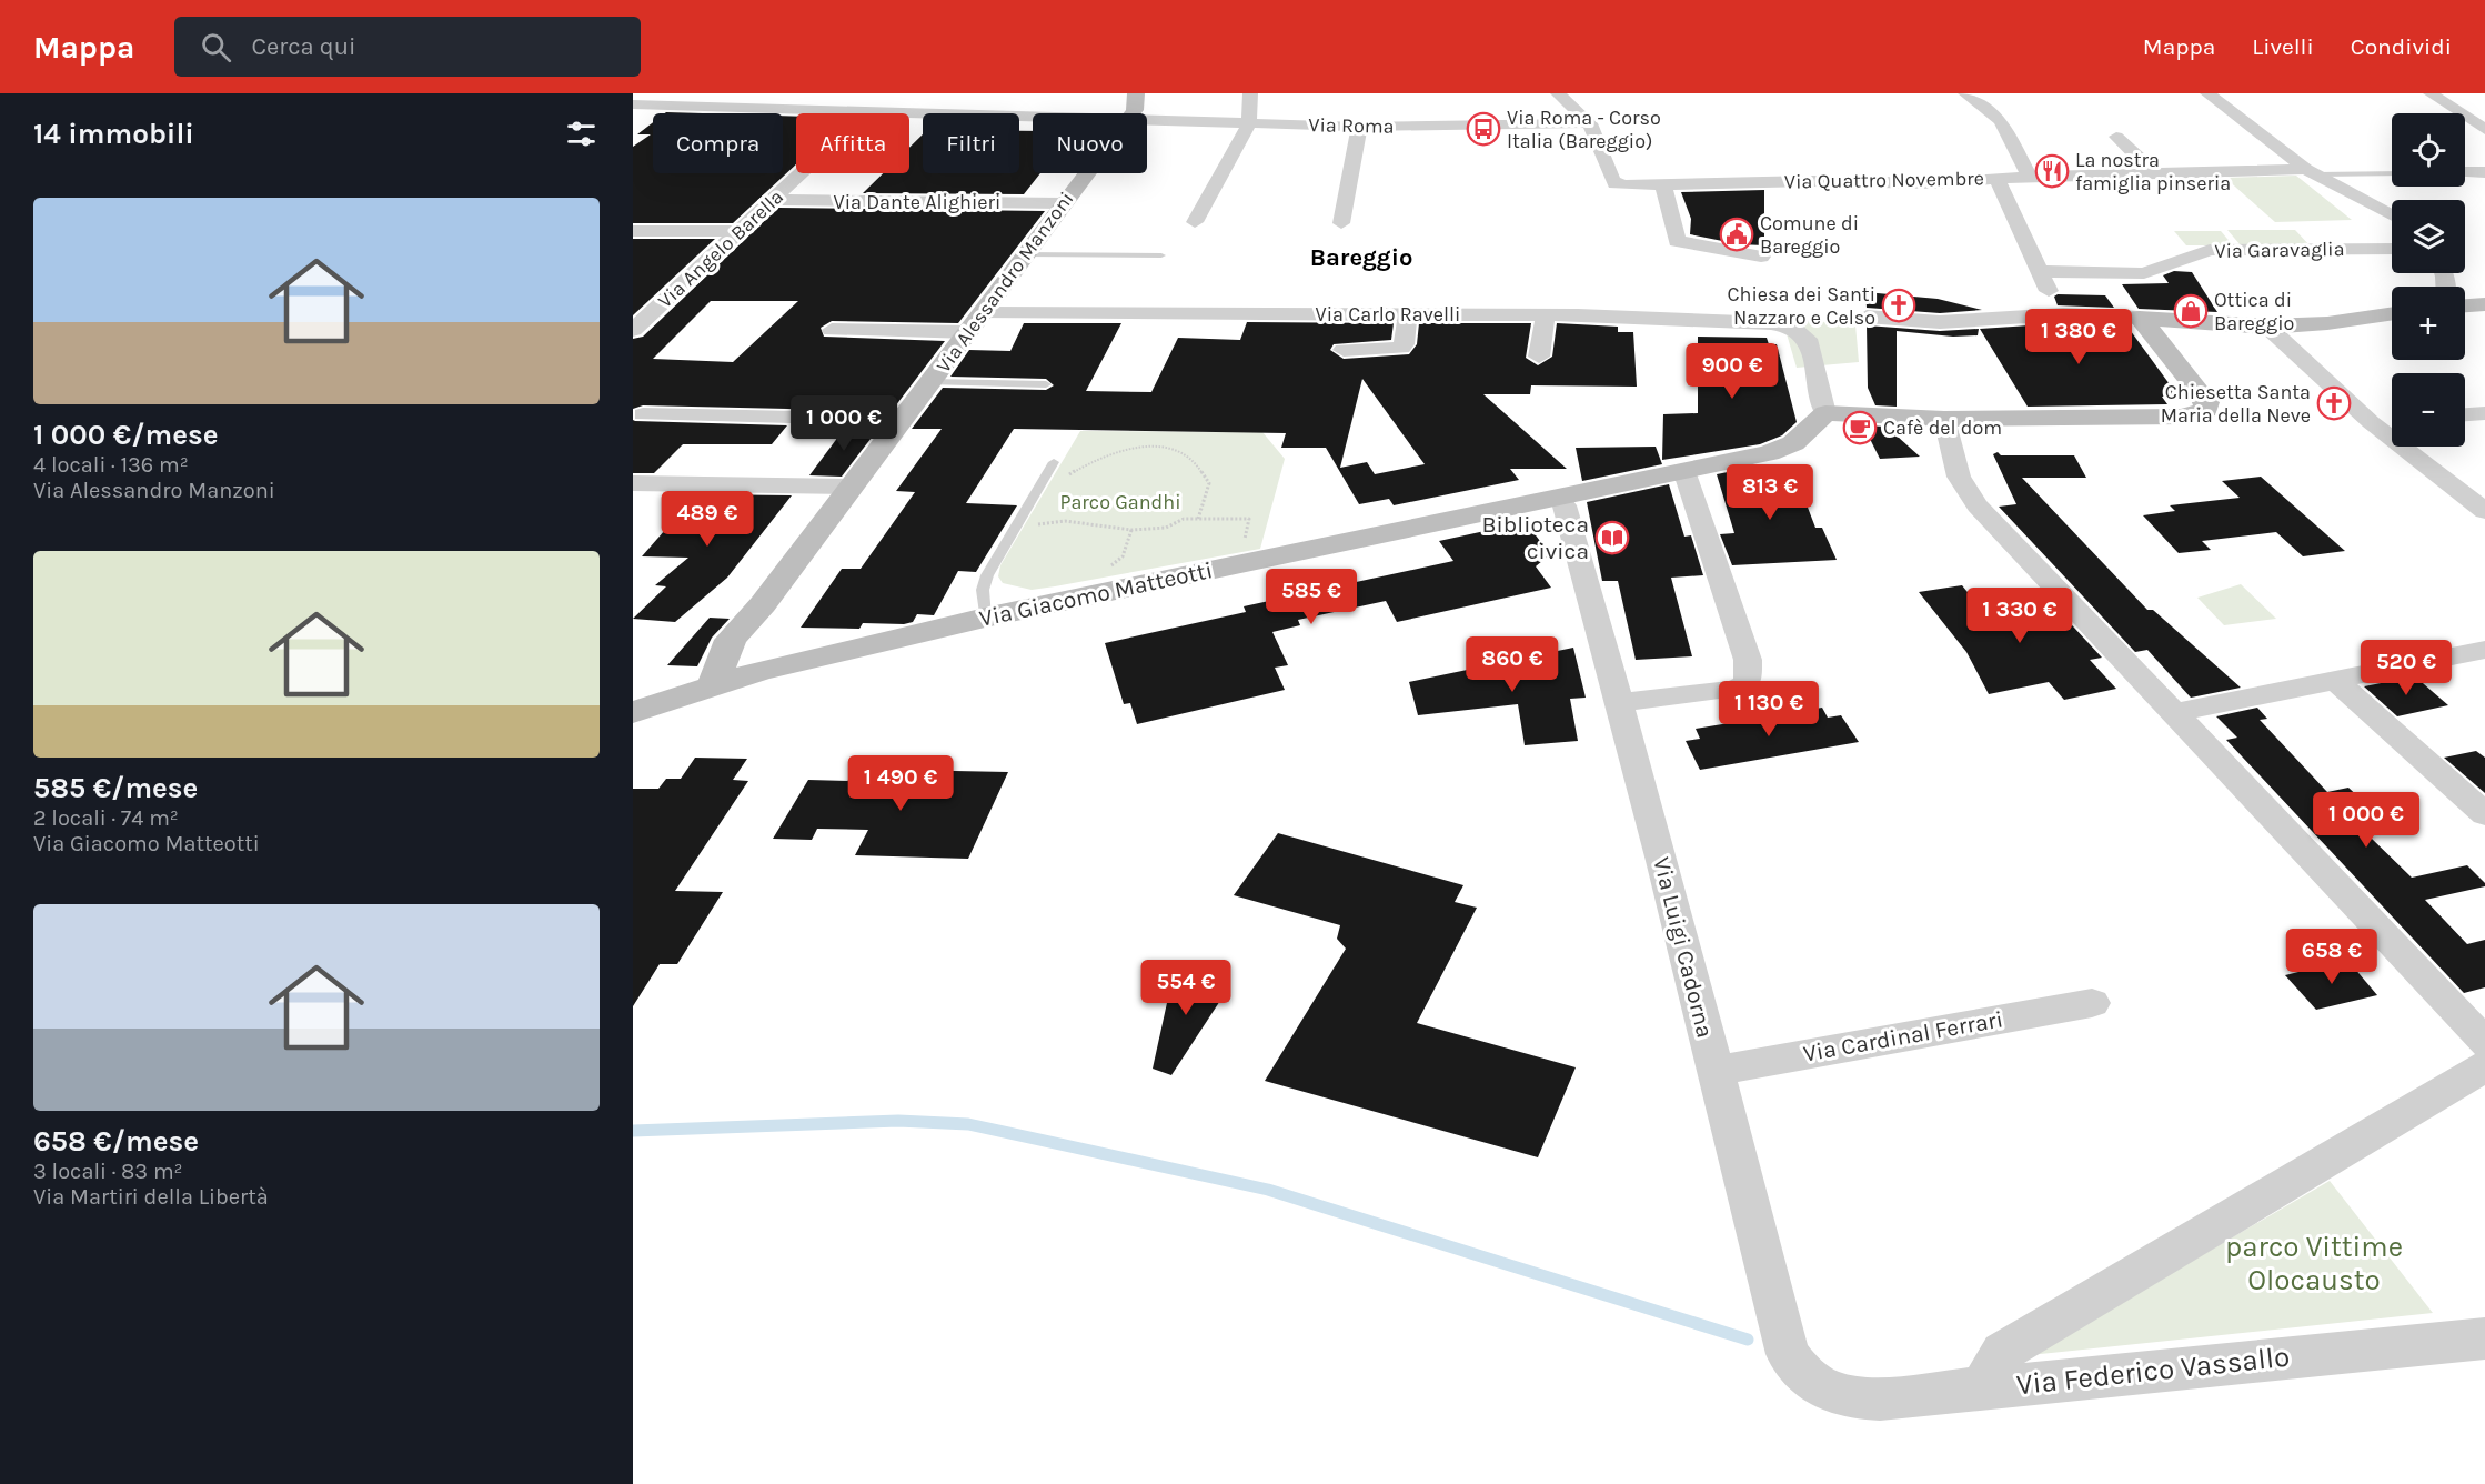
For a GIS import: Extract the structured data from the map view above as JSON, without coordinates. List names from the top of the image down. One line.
{"streets":{"street":["Via Roma","Via Quattro Novembre","Via Dante Alighieri","Via Angelo Barella","Via Garavaglia","Via Alessandro Manzoni","Via Carlo Ravelli","Via Giacomo Matteotti","Via Luigi Cadorna","Via Cardinal Ferrari","Via Federico Vassallo"]},"crossings":[["Via Roma","Via Quattro Novembre"],["Via Roma","Via Angelo Barella"],["Via Dante Alighieri","Via Angelo Barella"],["Via Dante Alighieri","Via Alessandro Manzoni"],["Via Alessandro Manzoni","Via Carlo Ravelli"],["Via Alessandro Manzoni","Via Giacomo Matteotti"],["Via Carlo Ravelli","Via Giacomo Matteotti"],["Via Giacomo Matteotti","Via Luigi Cadorna"],["Via Luigi Cadorna","Via Cardinal Ferrari"],["Via Luigi Cadorna","Via Federico Vassallo"]],"districts":["Bareggio"],"parks":["Parco Gandhi","parco Vittime Olocausto"],"places":{"bus stop":["Via Roma - Corso Italia (Bareggio)"],"restaurant":["La nostra famiglia pinseria"],"public building":["Comune di Bareggio"],"church":["Chiesa dei Santi Nazzaro e Celso","Chiesetta Santa Maria della Neve"],"shop":["Ottica di Bareggio"],"cafe":["Cafè del dom"],"library":["Biblioteca civica"]},"page":{"header":"Mappa","search":"Cerca qui","nav":["Mappa","Livelli","Condividi"],"heading":"14 immobili","map_buttons":["+","−"],"chip":["Compra","Affitta","Filtri","Nuovo"],"list":[{"name":"1 000 €/mese","note":"4 locali · 136 m² · Via Alessandro Manzoni"},{"name":"585 €/mese","note":"2 locali · 74 m² · Via Giacomo Matteotti"},{"name":"658 €/mese","note":"3 locali · 83 m² · Via Martiri della Libertà"}],"price":["1 380 €","900 €","1 000 €","813 €","489 €","585 €","1 330 €","860 €","520 €","1 130 €","1 490 €","1 000 €","658 €","554 €"]}}
